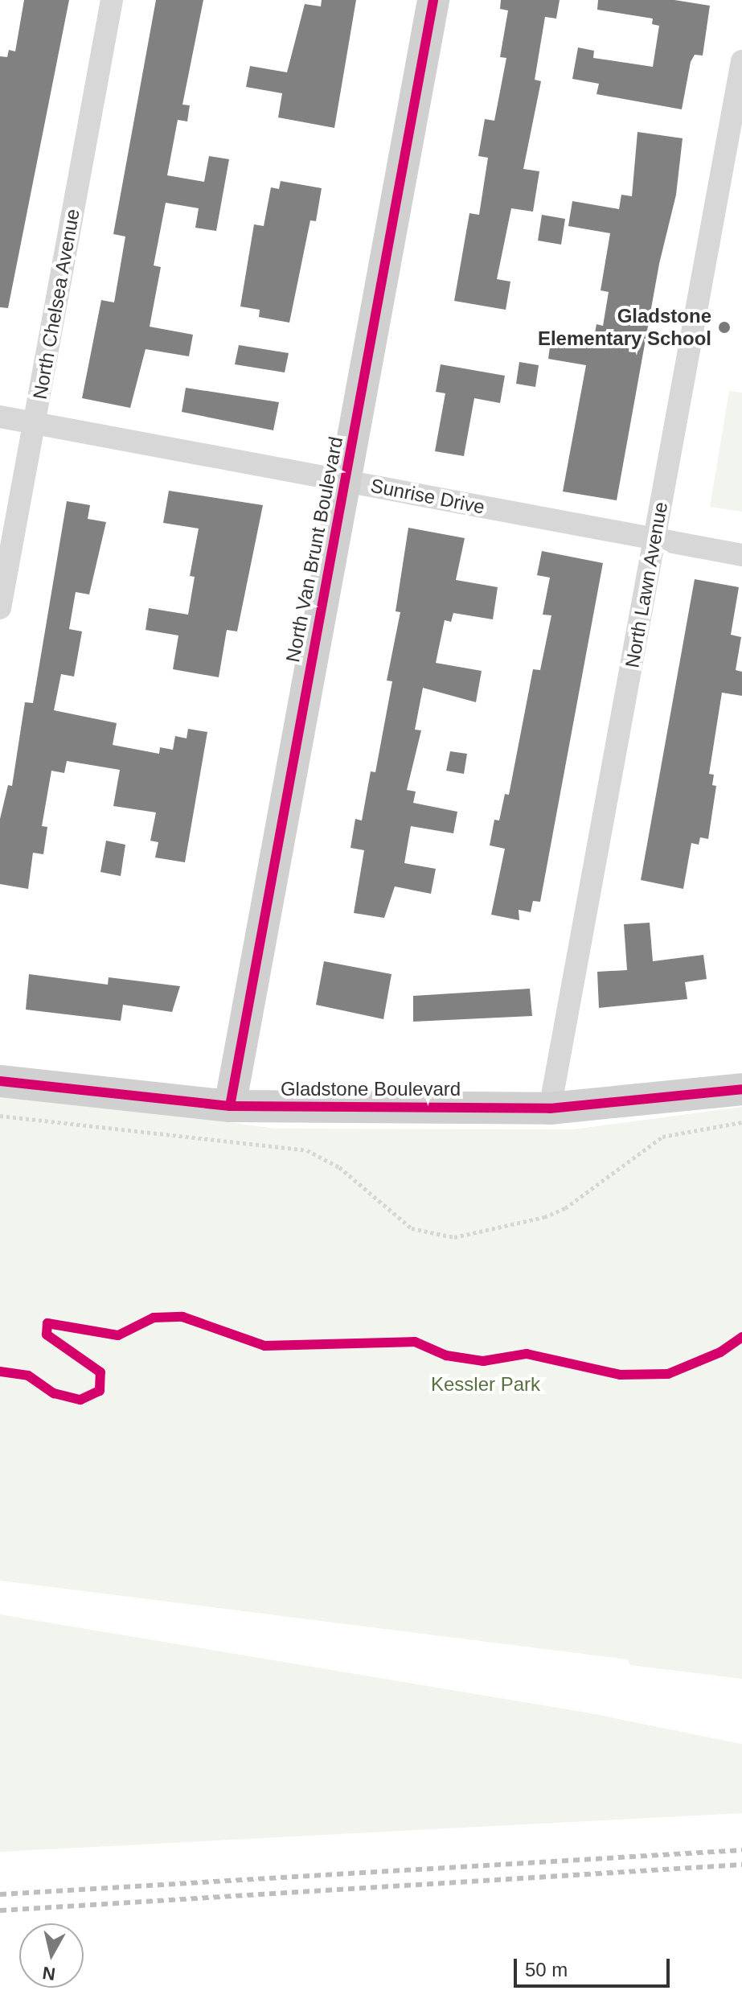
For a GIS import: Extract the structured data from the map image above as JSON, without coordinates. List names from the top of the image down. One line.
{"streets":{"street":["North Chelsea Avenue","Sunrise Drive","North Van Brunt Boulevard","North Lawn Avenue","Gladstone Boulevard"]},"crossings":[["North Chelsea Avenue","Sunrise Drive"],["Sunrise Drive","North Van Brunt Boulevard"],["Sunrise Drive","North Lawn Avenue"],["North Van Brunt Boulevard","Gladstone Boulevard"],["North Lawn Avenue","Gladstone Boulevard"]],"parks":["Kessler Park"],"places":["Gladstone Elementary School"],"scale_bar":"50 m","north":"bottom"}
